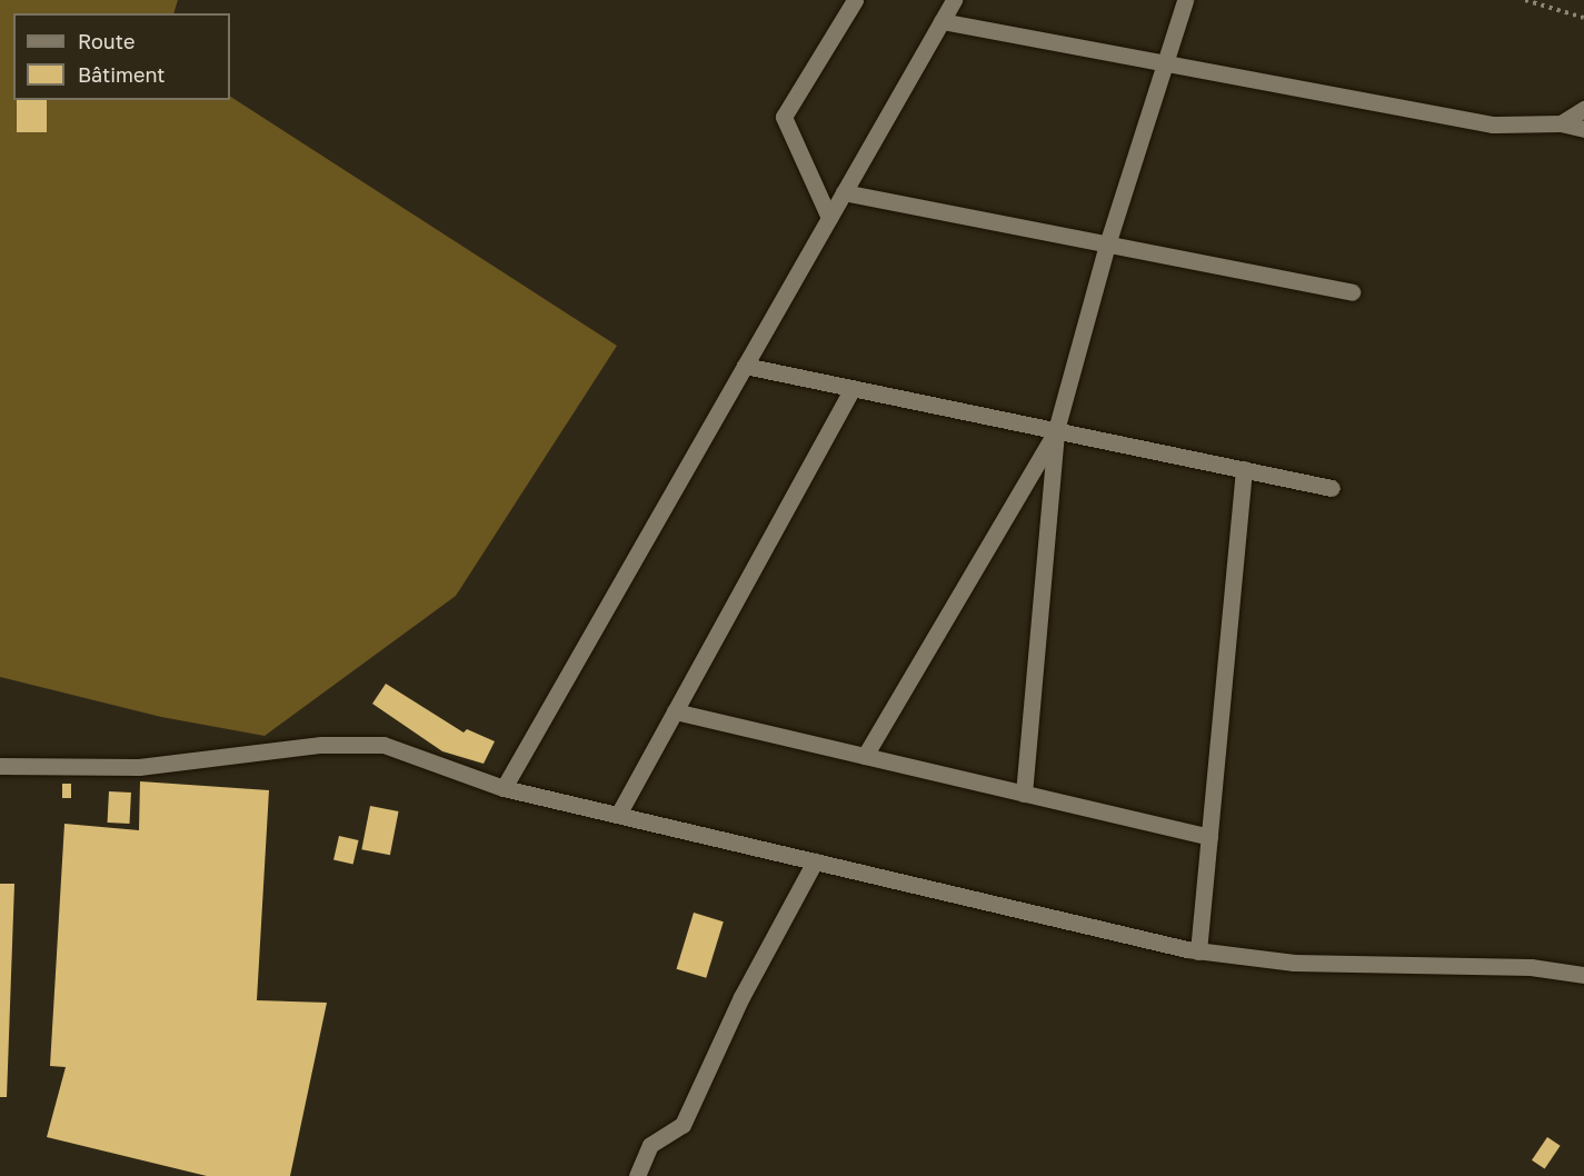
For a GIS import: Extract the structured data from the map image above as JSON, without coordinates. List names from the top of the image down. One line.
{"legend":["Route","Bâtiment"]}
